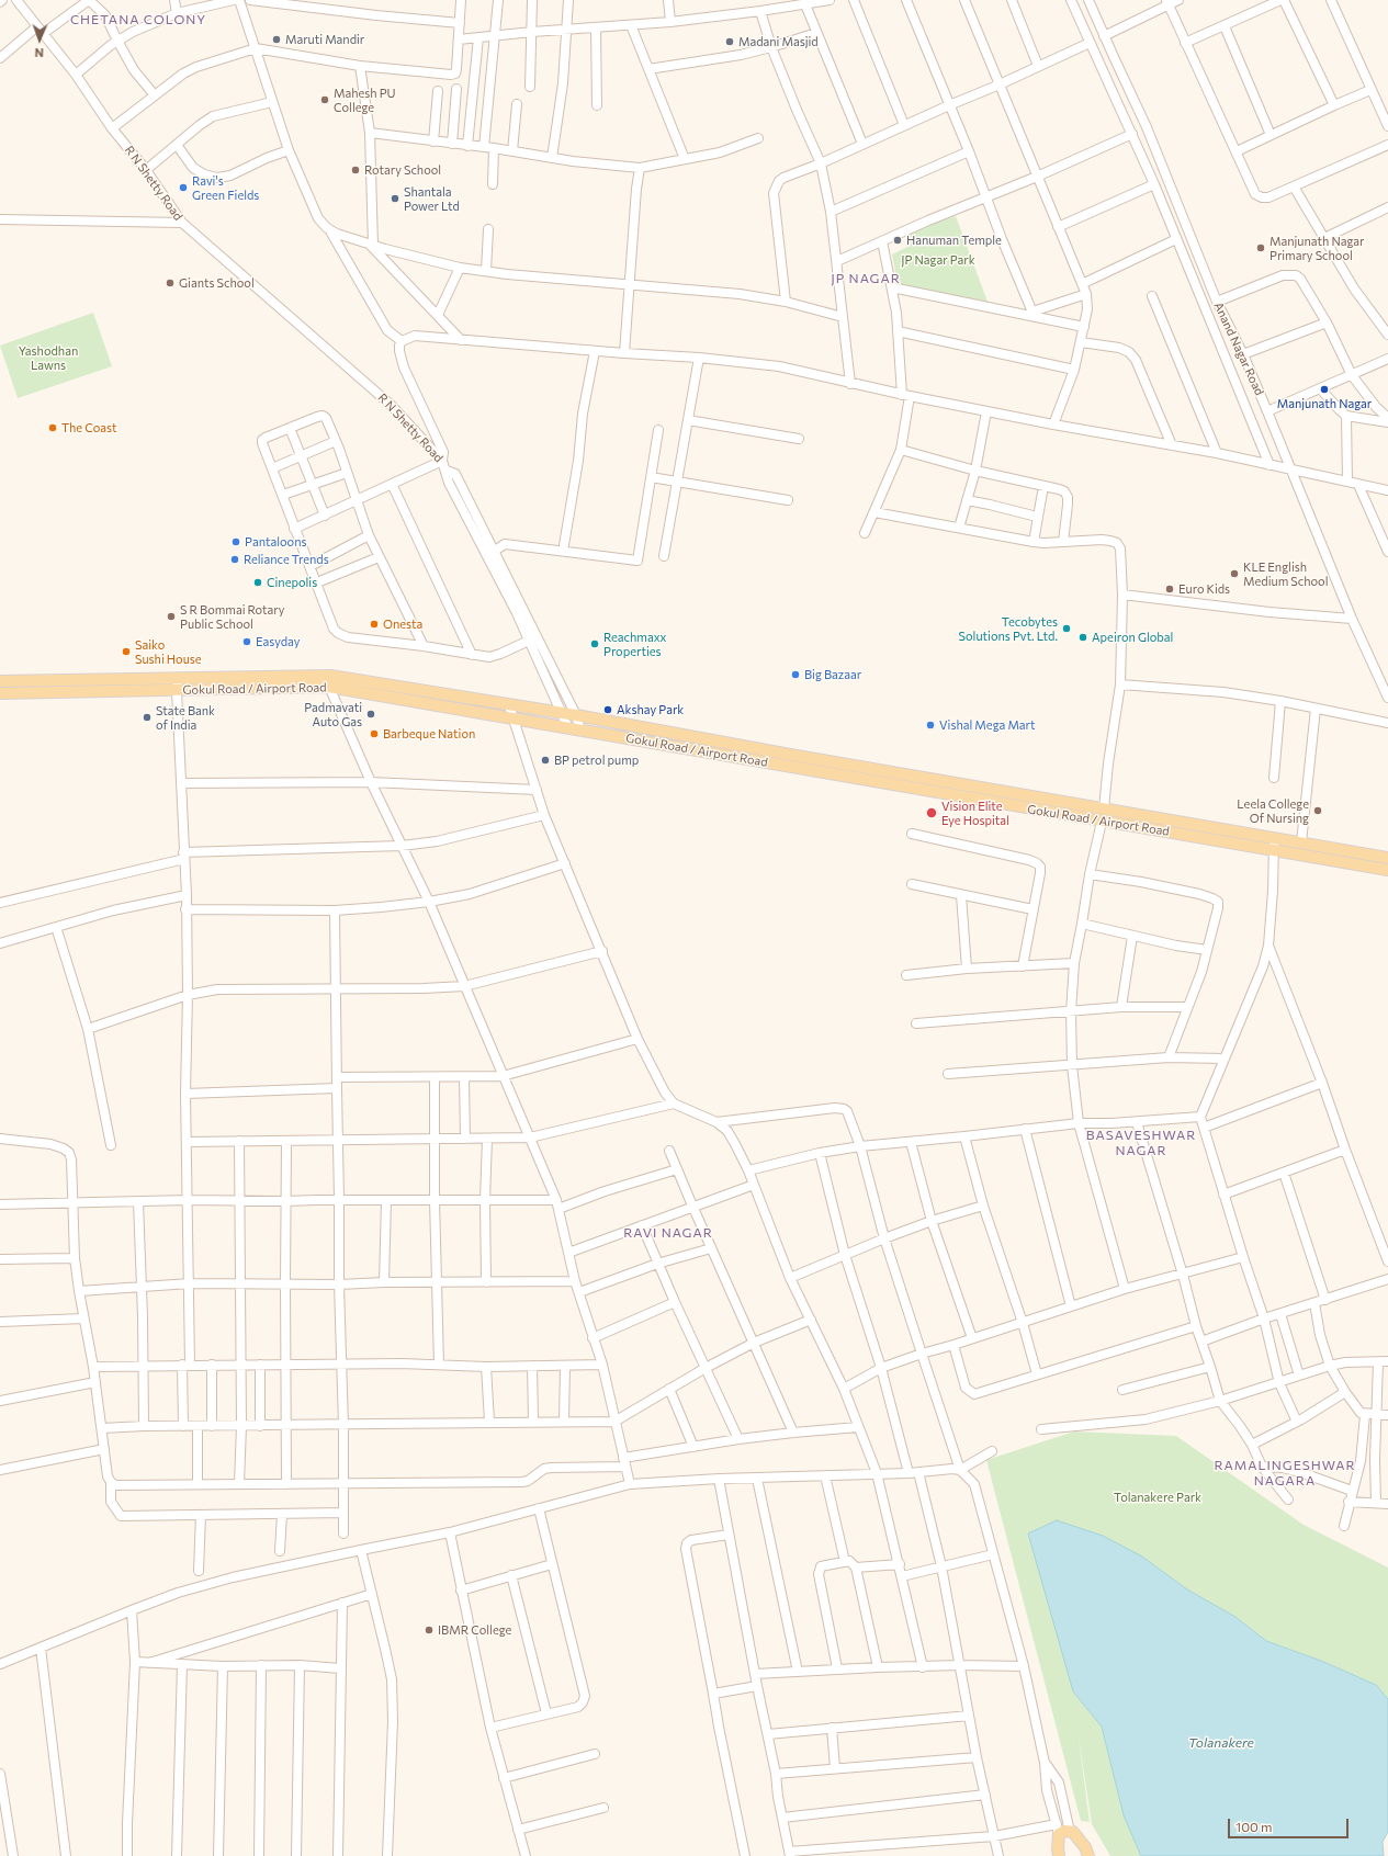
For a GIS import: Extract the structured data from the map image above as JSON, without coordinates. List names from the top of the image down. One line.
{"streets":{"main road":["Gokul Road / Airport Road"],"street":["R N Shetty Road","Anand Nagar Road"]},"crossings":[["R N Shetty Road","Gokul Road / Airport Road"]],"districts":["CHETANA COLONY","JP NAGAR","BASAVESHWAR NAGAR","RAVI NAGAR","RAMALINGESHWAR NAGARA"],"water":["Tolanakere"],"parks":["JP Nagar Park","Yashodhan Lawns","Tolanakere Park"],"places":["Maruti Mandir","Madani Masjid","Mahesh PU College","Rotary School","Ravi's Green Fields","Shantala Power Ltd","Hanuman Temple","Manjunath Nagar Primary School","Giants School","Manjunath Nagar","The Coast","Pantaloons","Reliance Trends","KLE English Medium School","Cinepolis","Euro Kids","S R Bommai Rotary Public School","Onesta","Tecobytes Solutions Pvt. Ltd.","Apeiron Global","Easyday","Reachmaxx Properties","Saiko Sushi House","Big Bazaar","Akshay Park","Padmavati Auto Gas","State Bank of India","Vishal Mega Mart","Barbeque Nation","BP petrol pump","Leela College Of Nursing","Vision Elite Eye Hospital","IBMR College"],"scale_bar":"100 m","north":"bottom"}
